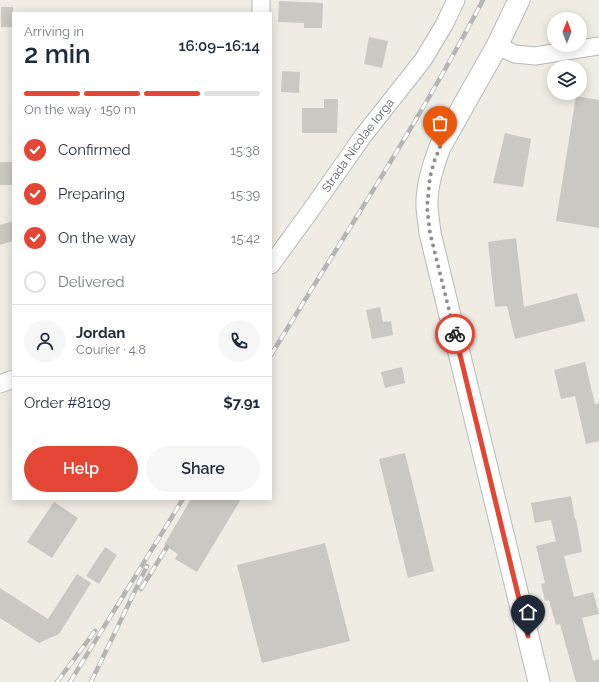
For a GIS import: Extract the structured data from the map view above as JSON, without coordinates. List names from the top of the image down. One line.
{"streets":{"street":["Strada Nicolae Iorga"]},"north":"top","page":{"heading":["2 min","Arriving in","16:09–16:14"],"panel":["Jordan","Courier · 4.8","Order #8109","$7.91"],"bar":"On the way · 150 m","list":[["Confirmed","15:38"],["Preparing","15:39"],["On the way","15:42"],"Delivered"],"buttons":["Help","Share"]}}
